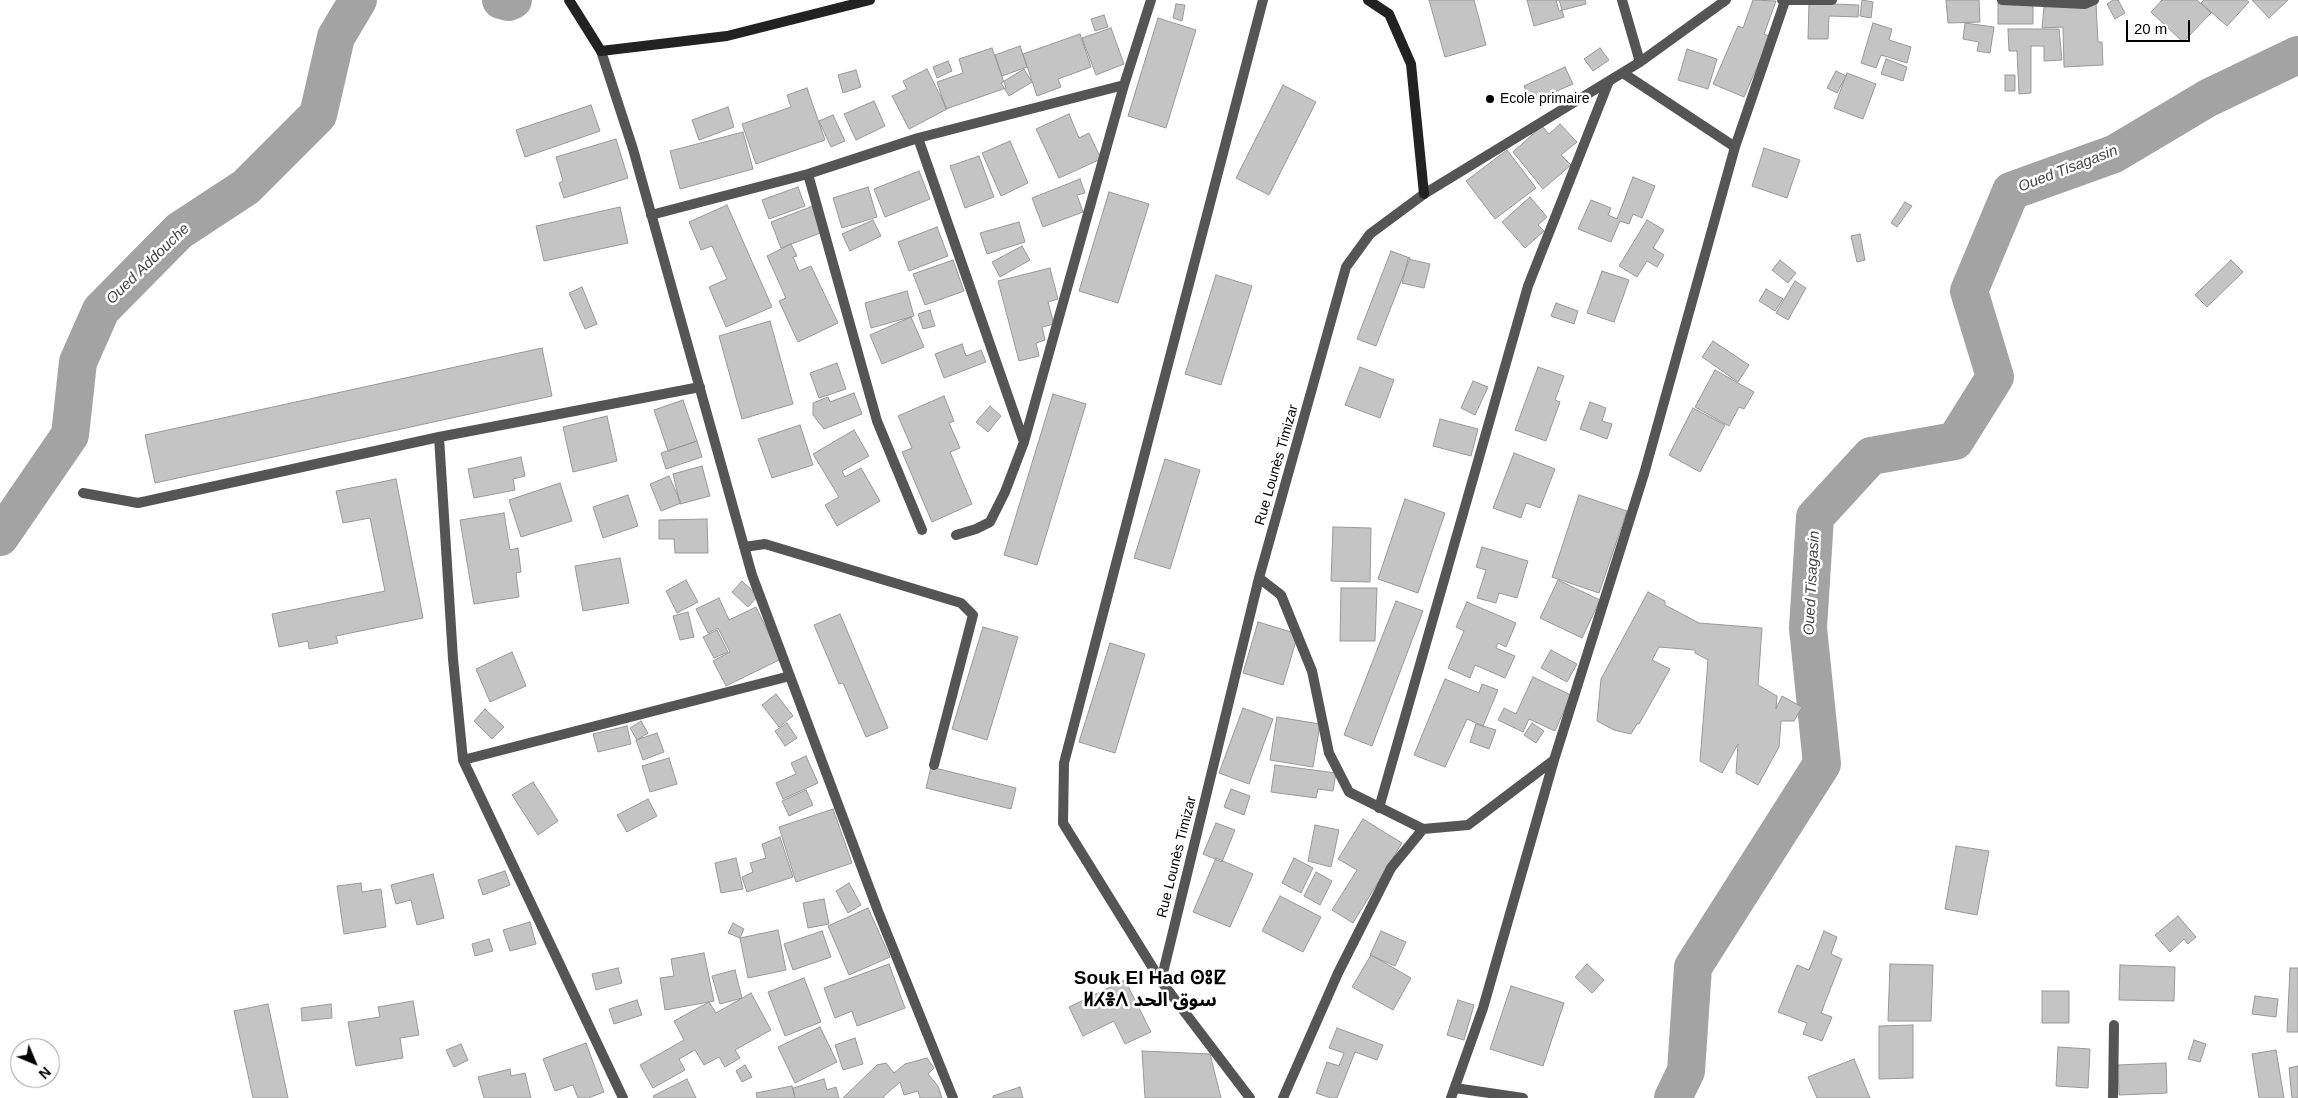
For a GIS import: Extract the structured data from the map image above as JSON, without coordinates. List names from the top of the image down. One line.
{"streets":{"street":["Rue Lounès Timizar"]},"districts":["Souk El Had ⵙⵓⵇ ⵍⵃⴻⴷ سوق الحد"],"water":["Oued Tisagasin","Oued Addouche"],"places":["Ecole primaire"],"scale_bar":"20 m","north":"bottom right"}
